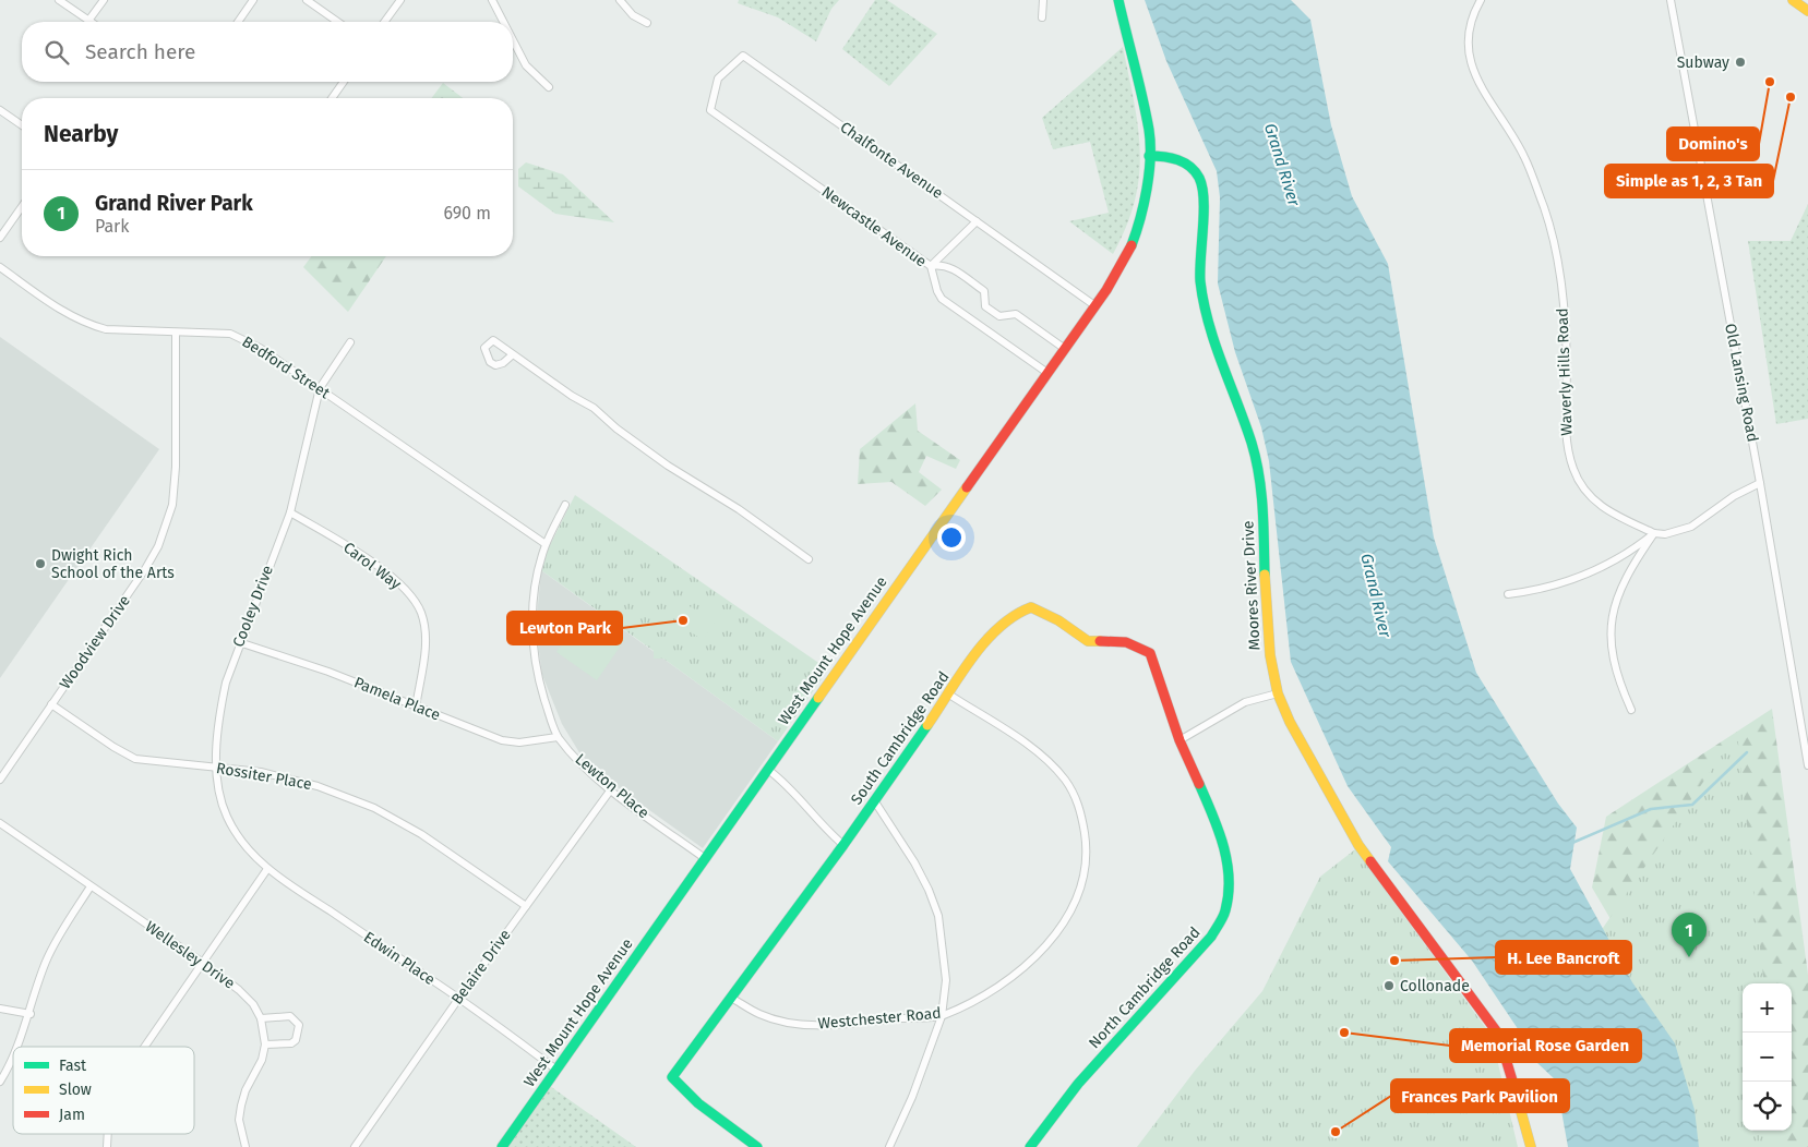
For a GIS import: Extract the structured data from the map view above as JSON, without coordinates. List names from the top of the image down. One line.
{"streets":{"street":["Chalfonte Avenue","Newcastle Avenue","Bedford Street","Waverly Hills Road","Old Lansing Road","Carol Way","Moores River Drive","Cooley Drive","Woodview Drive","West Mount Hope Avenue","Pamela Place","South Cambridge Road","Rossiter Place","Lewton Place","Wellesley Drive","Edwin Place","Belaire Drive","North Cambridge Road","Westchester Road"]},"crossings":[["Chalfonte Avenue","Newcastle Avenue"],["Chalfonte Avenue","West Mount Hope Avenue"],["Newcastle Avenue","West Mount Hope Avenue"],["Bedford Street","Cooley Drive"],["Bedford Street","Woodview Drive"],["Bedford Street","Lewton Place"],["Carol Way","Cooley Drive"],["Carol Way","Pamela Place"],["Moores River Drive","West Mount Hope Avenue"],["Cooley Drive","Pamela Place"],["Cooley Drive","Rossiter Place"],["Cooley Drive","Edwin Place"],["Woodview Drive","Rossiter Place"],["West Mount Hope Avenue","Lewton Place"],["West Mount Hope Avenue","Edwin Place"],["Pamela Place","Lewton Place"],["South Cambridge Road","North Cambridge Road"],["South Cambridge Road","Westchester Road"],["Rossiter Place","Belaire Drive"],["Lewton Place","Belaire Drive"],["Edwin Place","Belaire Drive"]],"water":["Grand River"],"places":["Subway","Domino's","Simple as 1, 2, 3 Tan","Dwight Rich School of the Arts","Lewton Park","H. Lee Bancroft","Collonade","Memorial Rose Garden","Frances Park Pavilion"],"legend":["Fast","Slow","Jam"],"page":{"search":"Search here","heading":"Nearby","list":[{"mark":"1","name":"Grand River Park","note":"Park","value":"690 m"}],"pins":"1","map_buttons":["+","−"]}}
